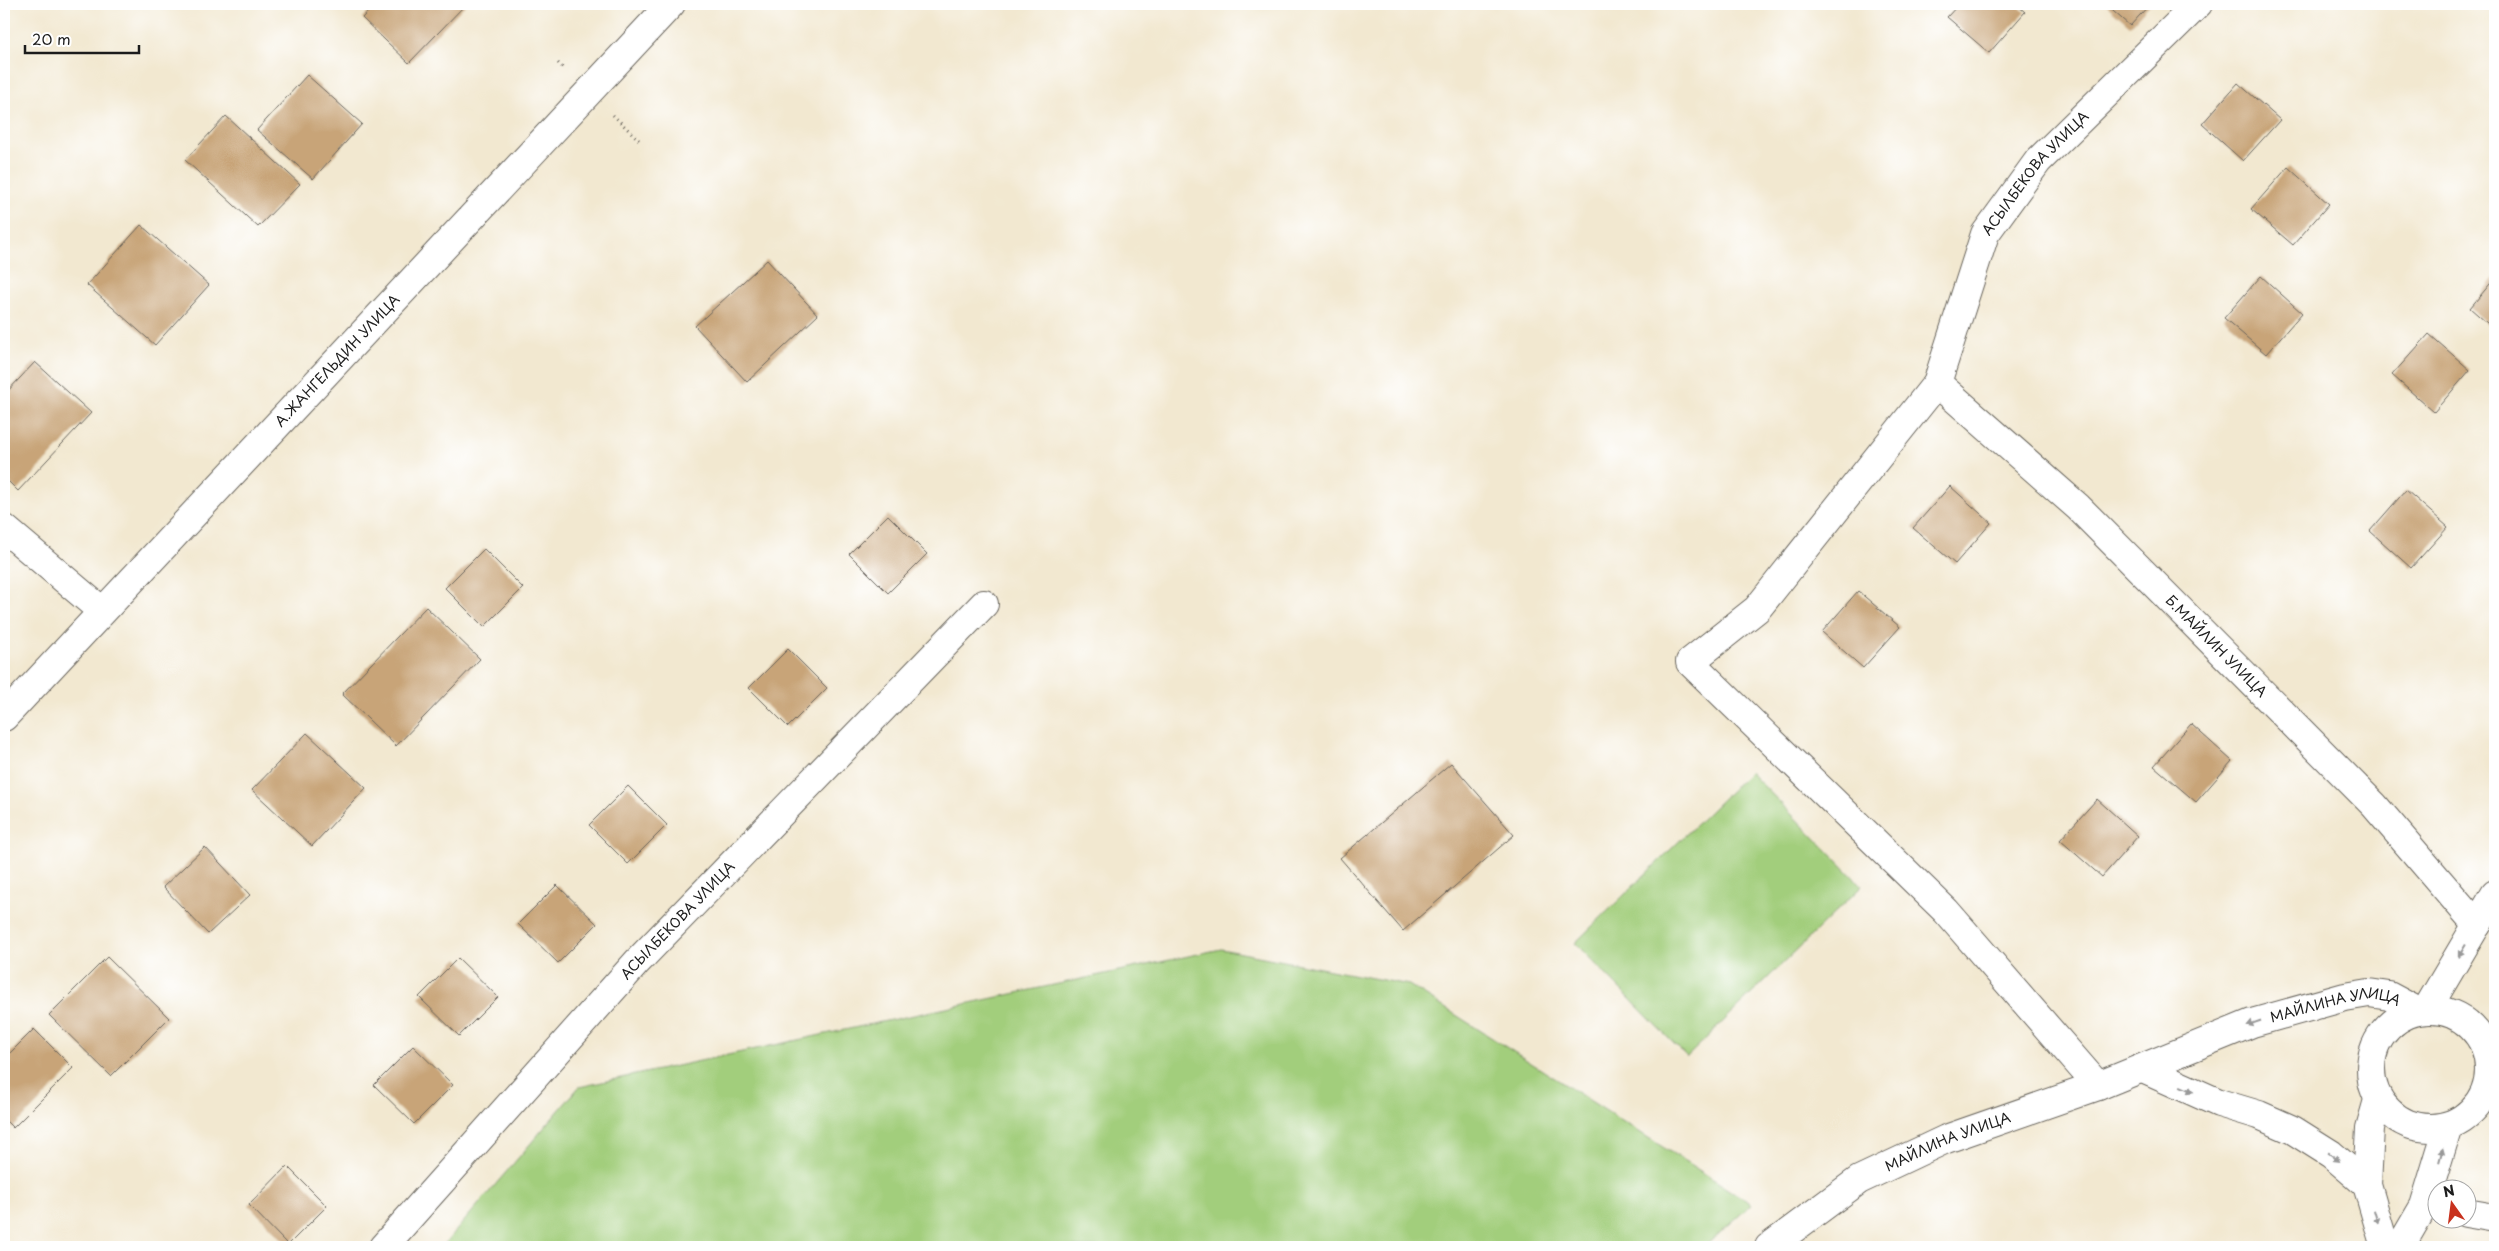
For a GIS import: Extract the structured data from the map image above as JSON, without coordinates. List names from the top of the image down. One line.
{"streets":{"street":["АСЫЛБЕКОВА УЛИЦА","А.ЖАНГЕЛЬДИН УЛИЦА","Б.МАЙЛИН УЛИЦА","МАЙЛИНА УЛИЦА"]},"crossings":[["АСЫЛБЕКОВА УЛИЦА","Б.МАЙЛИН УЛИЦА"]],"scale_bar":"20 m","north":"top"}
